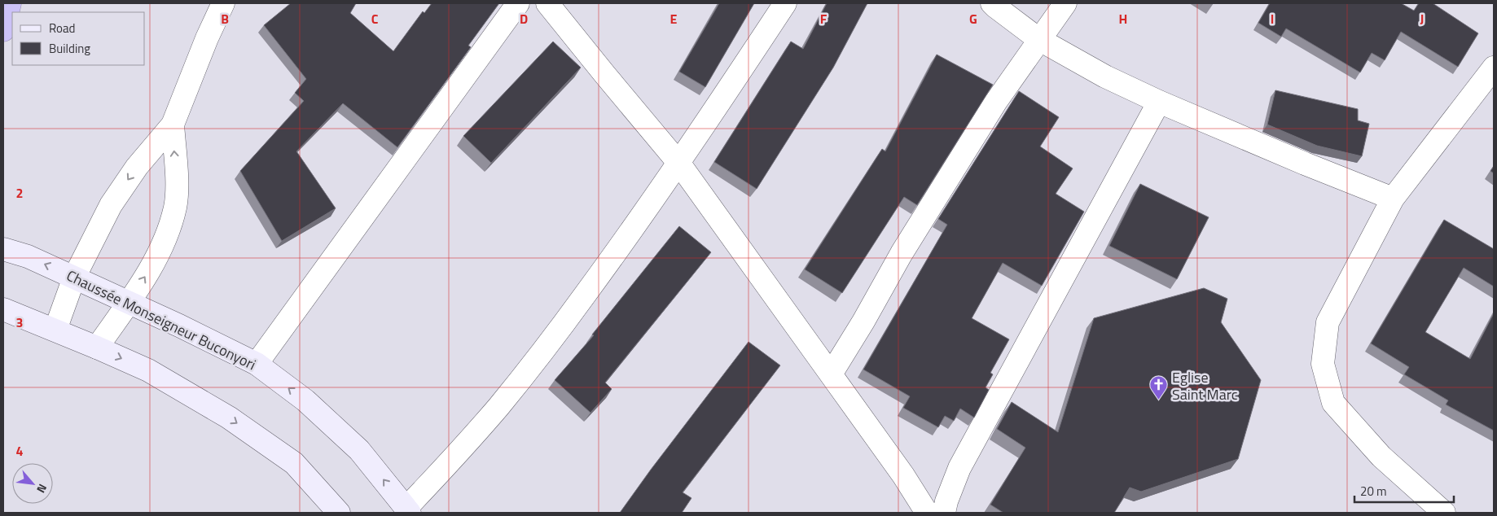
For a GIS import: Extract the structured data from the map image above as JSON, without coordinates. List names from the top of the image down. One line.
{"streets":{"street":["Chaussée Monseigneur Buconyori"]},"places":{"church":["Eglise Saint Marc"]},"legend":["Road","Building"],"scale_bar":"20 m","north":"bottom right","grid":{"columns":["B","C","D","E","F","G","H","I","J"],"rows":["2","3","4"]}}
